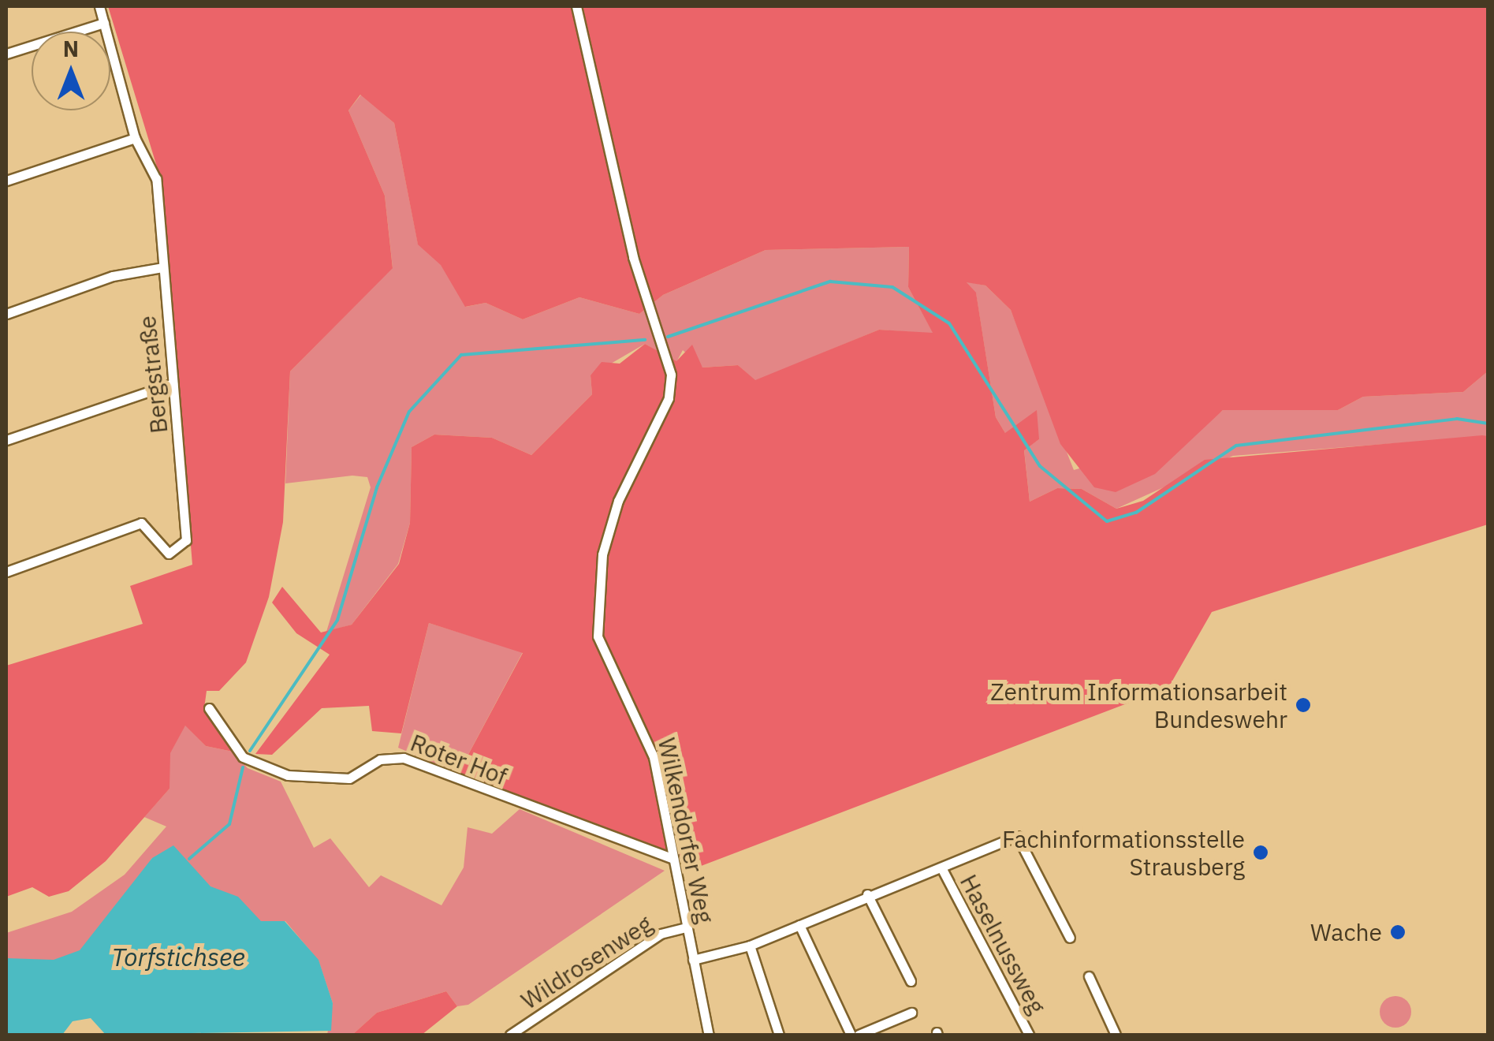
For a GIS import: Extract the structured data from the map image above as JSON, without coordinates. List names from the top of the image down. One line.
{"streets":{"street":["Bergstraße","Roter Hof","Wilkendorfer Weg","Haselnussweg","Wildrosenweg"]},"crossings":[["Roter Hof","Wilkendorfer Weg"],["Wilkendorfer Weg","Wildrosenweg"]],"water":["Torfstichsee"],"places":["Zentrum Informationsarbeit Bundeswehr","Fachinformationsstelle Strausberg","Wache"],"north":"top"}
